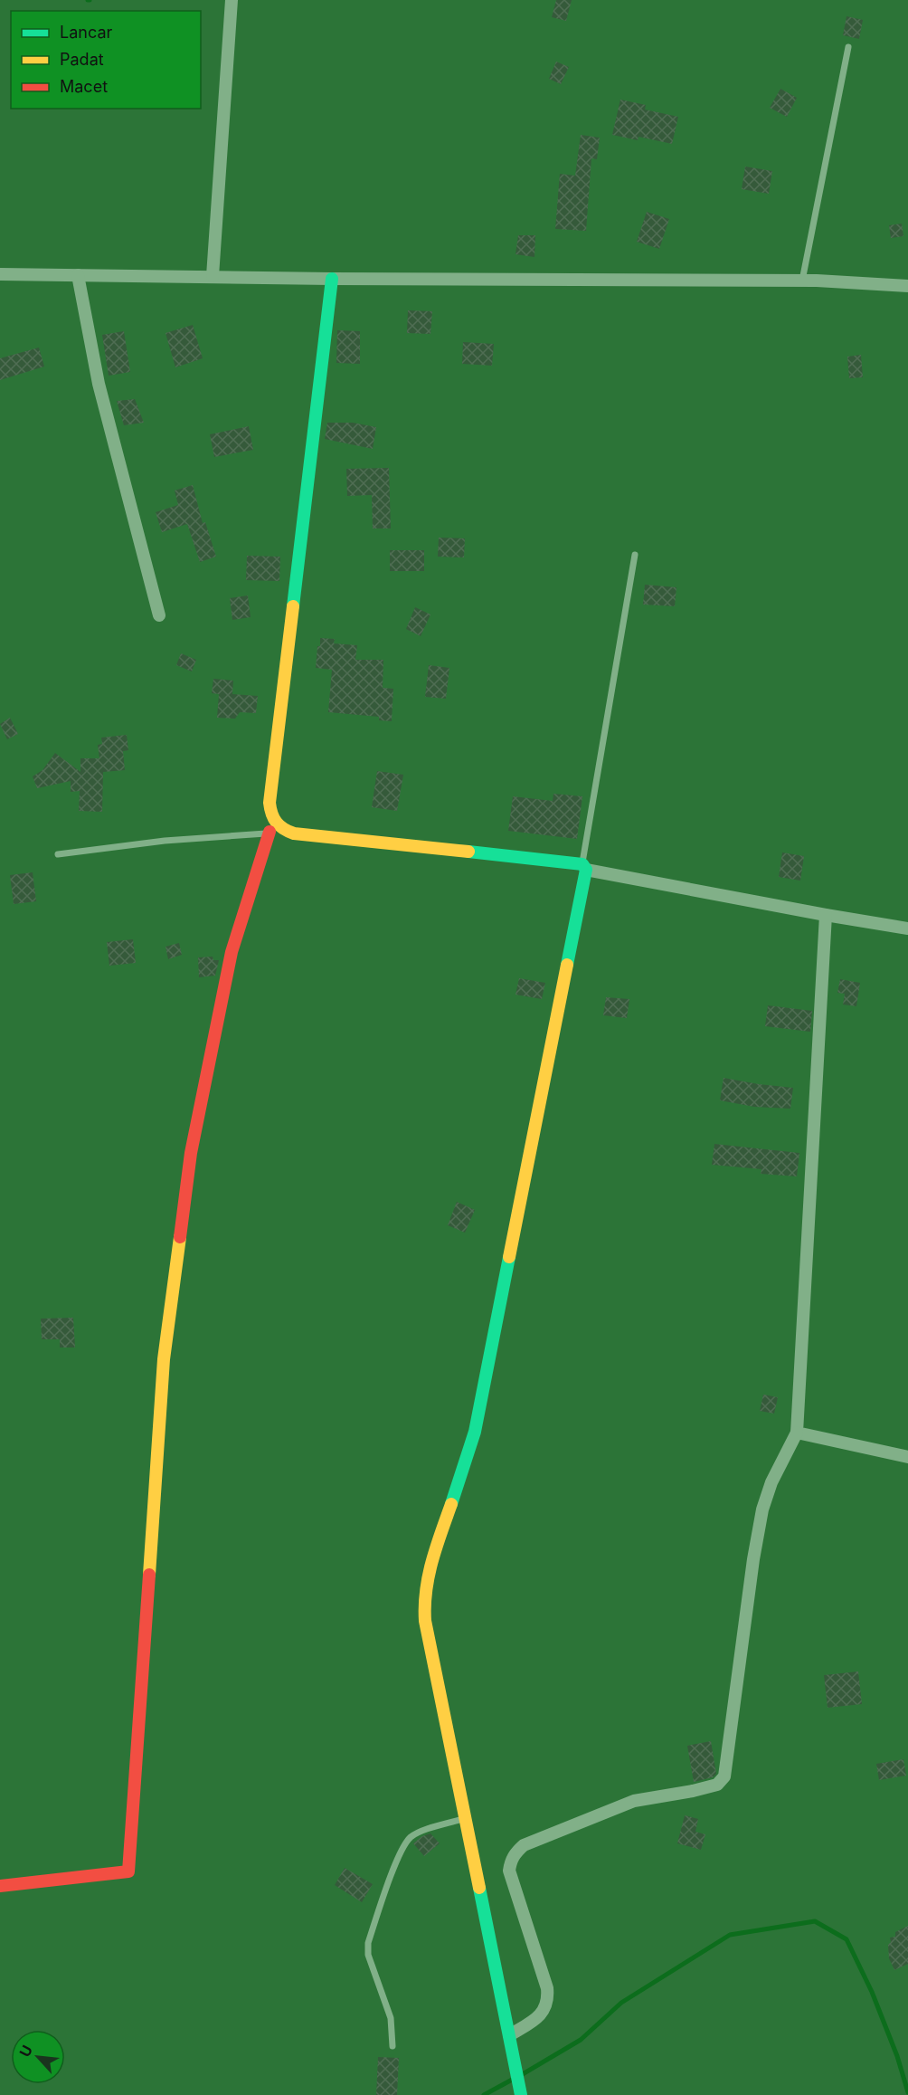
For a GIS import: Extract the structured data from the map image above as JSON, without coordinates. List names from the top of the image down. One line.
{"legend":["Lancar","Padat","Macet"],"north":"top left"}
